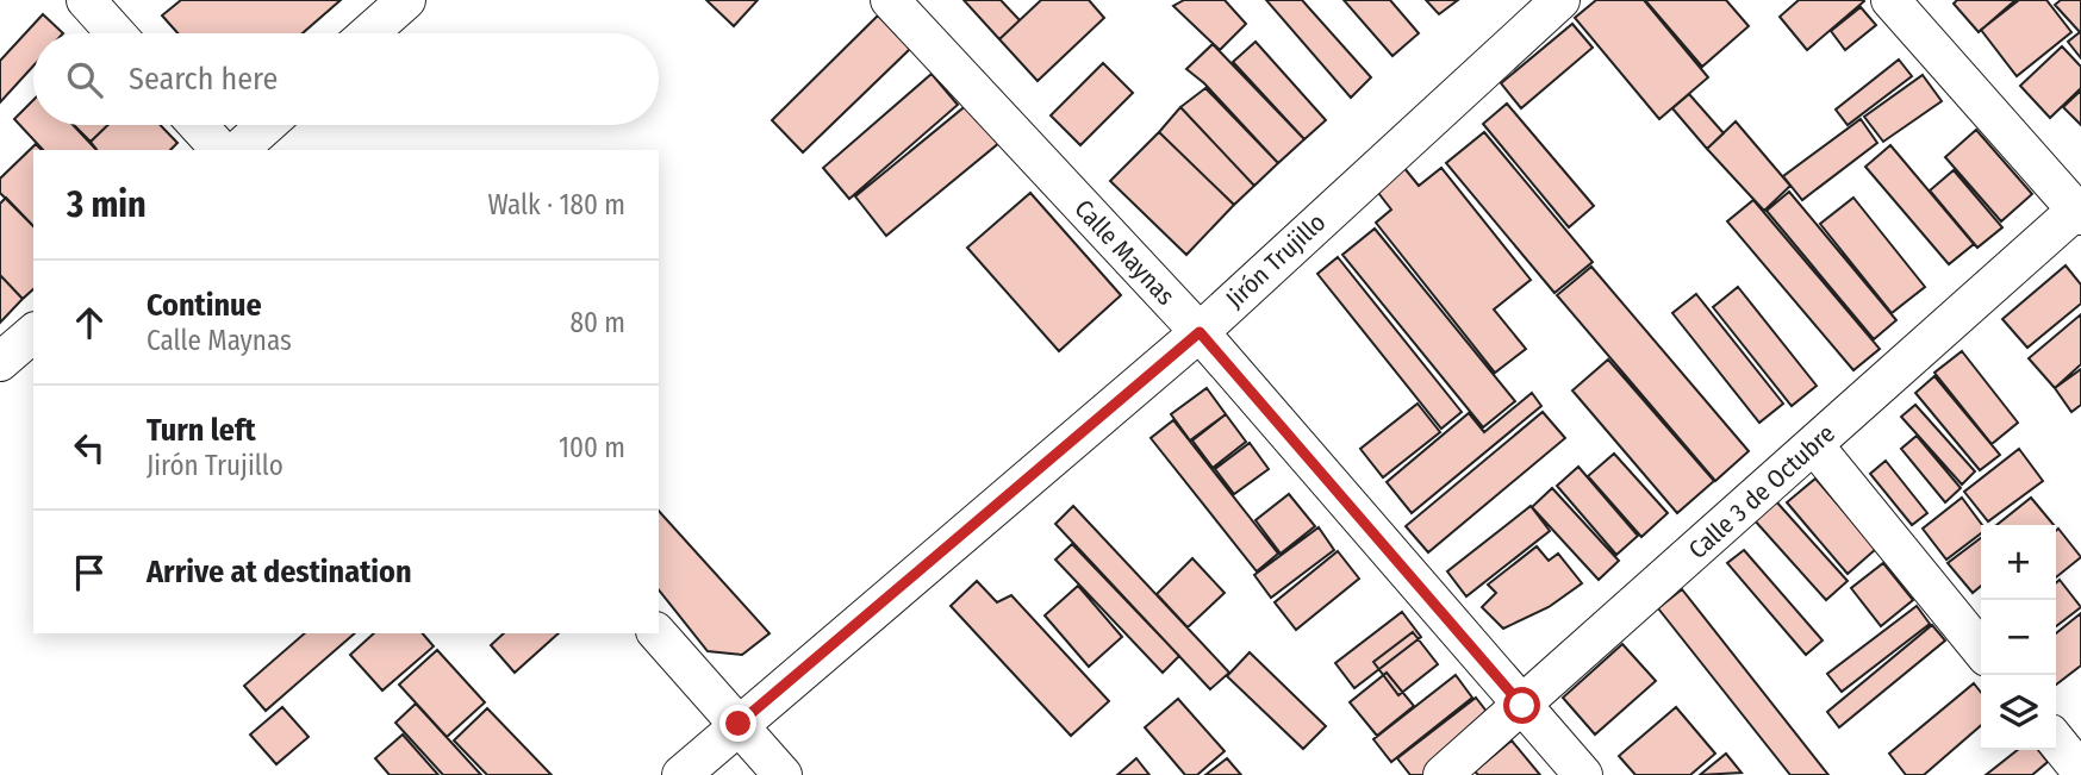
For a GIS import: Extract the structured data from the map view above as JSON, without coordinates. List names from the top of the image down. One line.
{"streets":{"street":["Calle Maynas","Jirón Trujillo","Calle 3 de Octubre"]},"crossings":[["Calle Maynas","Jirón Trujillo"],["Calle Maynas","Calle 3 de Octubre"]],"page":{"search":"Search here","heading":["3 min","Walk · 180 m"],"list":[["Continue","Calle Maynas","80 m"],["Turn left","Jirón Trujillo","100 m"],"Arrive at destination"],"map_buttons":["+","−"]}}
